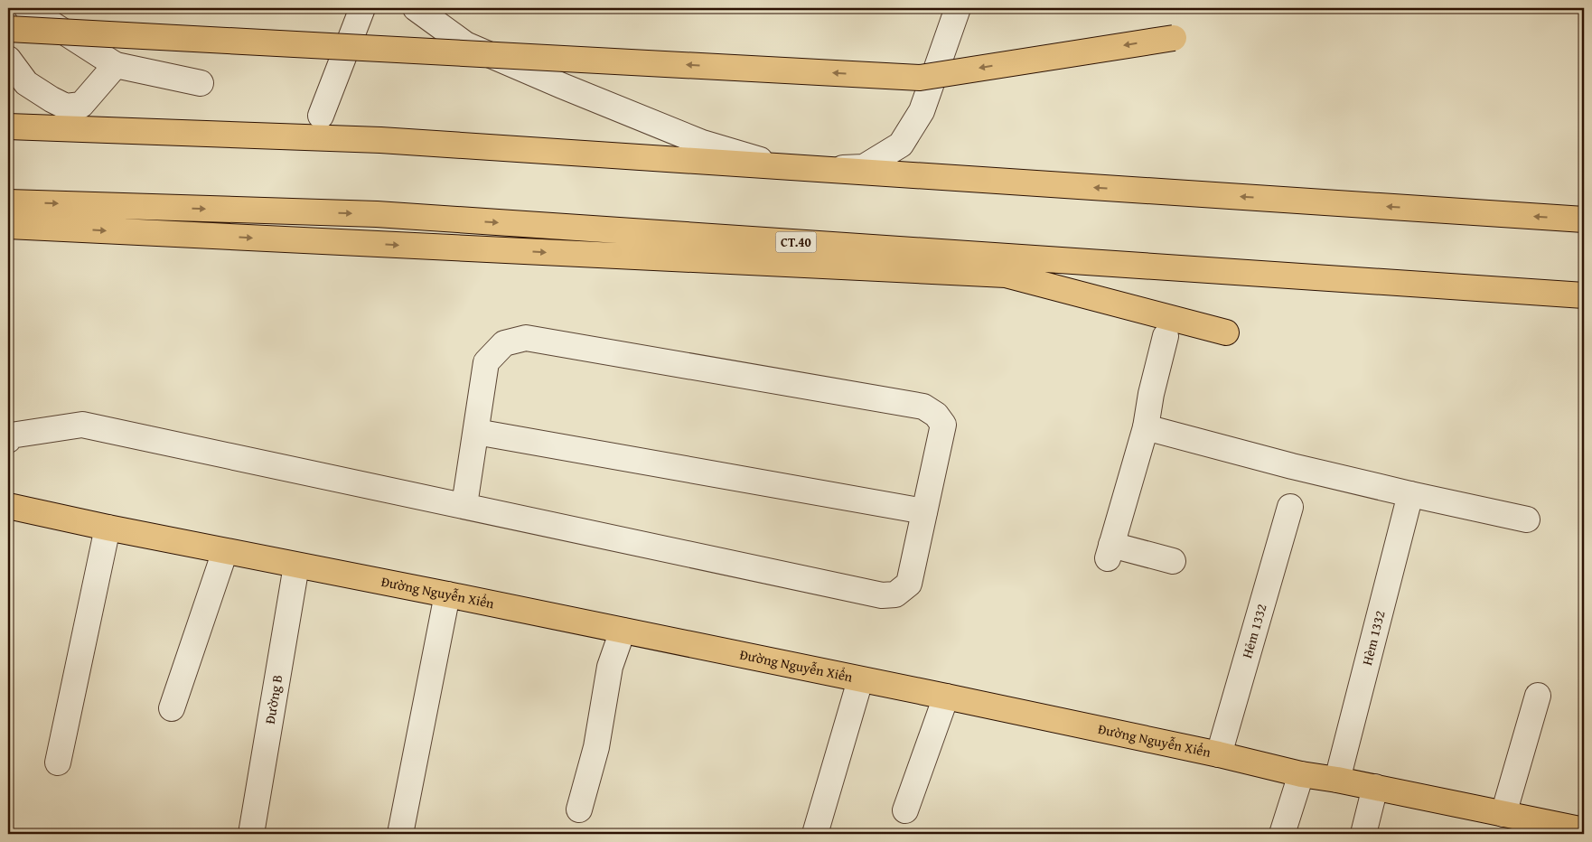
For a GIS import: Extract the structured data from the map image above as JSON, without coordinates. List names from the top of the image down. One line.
{"streets":{"main road":["CT.40","Đường Nguyễn Xiển"],"street":["Hẻm 1332","Hèm 1332","Đường B"]},"crossings":[["Đường Nguyễn Xiển","Hẻm 1332"],["Đường Nguyễn Xiển","Hèm 1332"],["Đường Nguyễn Xiển","Đường B"]]}
